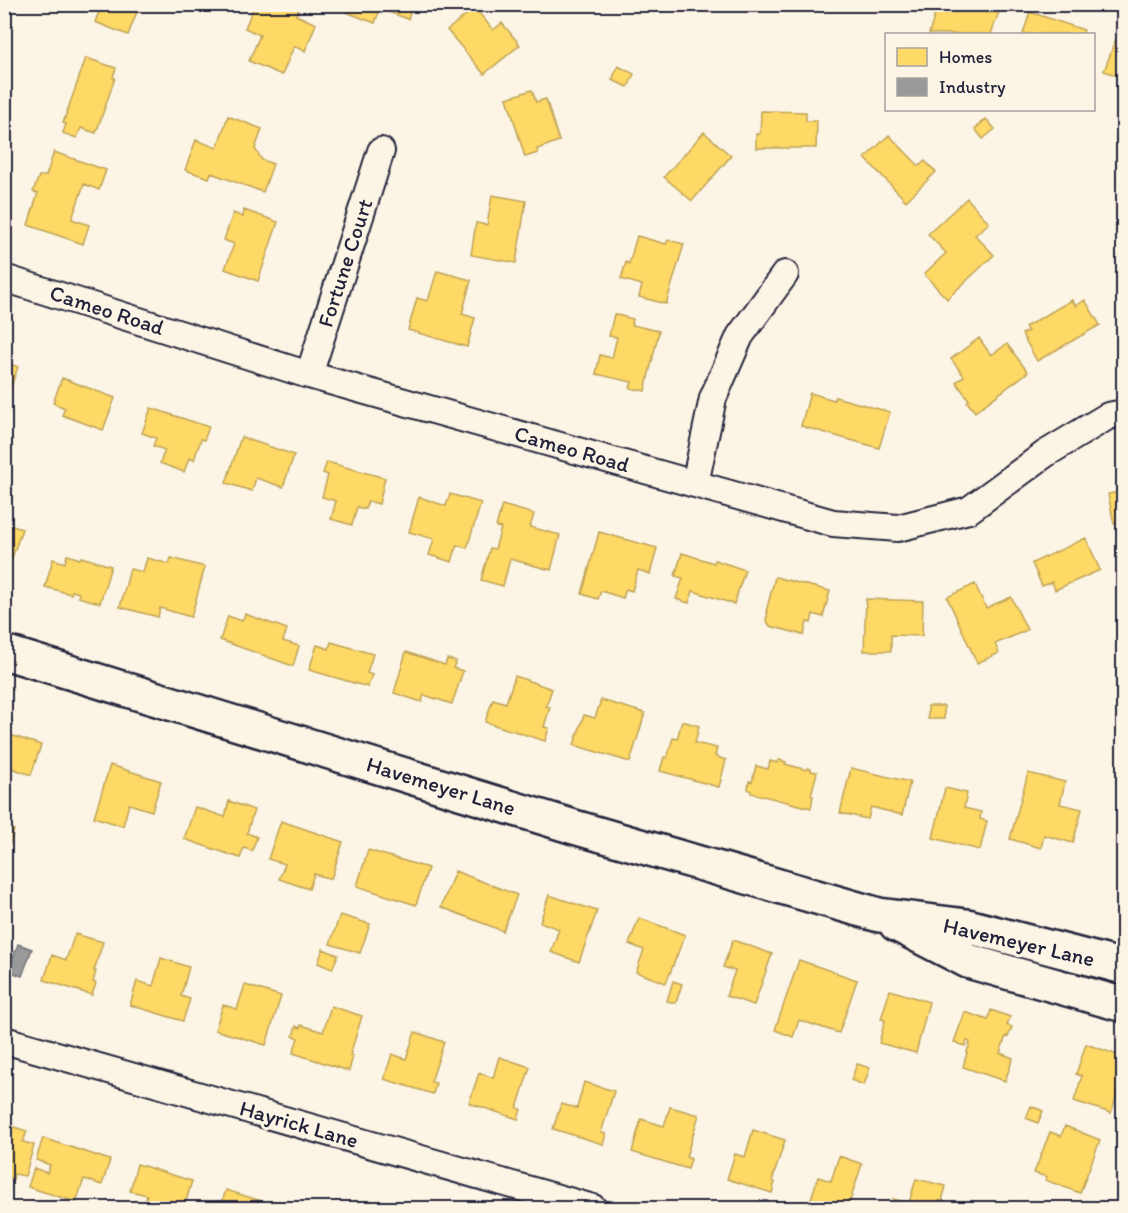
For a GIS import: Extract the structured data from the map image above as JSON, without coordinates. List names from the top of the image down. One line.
{"streets":{"street":["Fortune Court","Cameo Road","Havemeyer Lane","Hayrick Lane"]},"crossings":[["Fortune Court","Cameo Road"]],"legend":["Homes","Industry"]}
